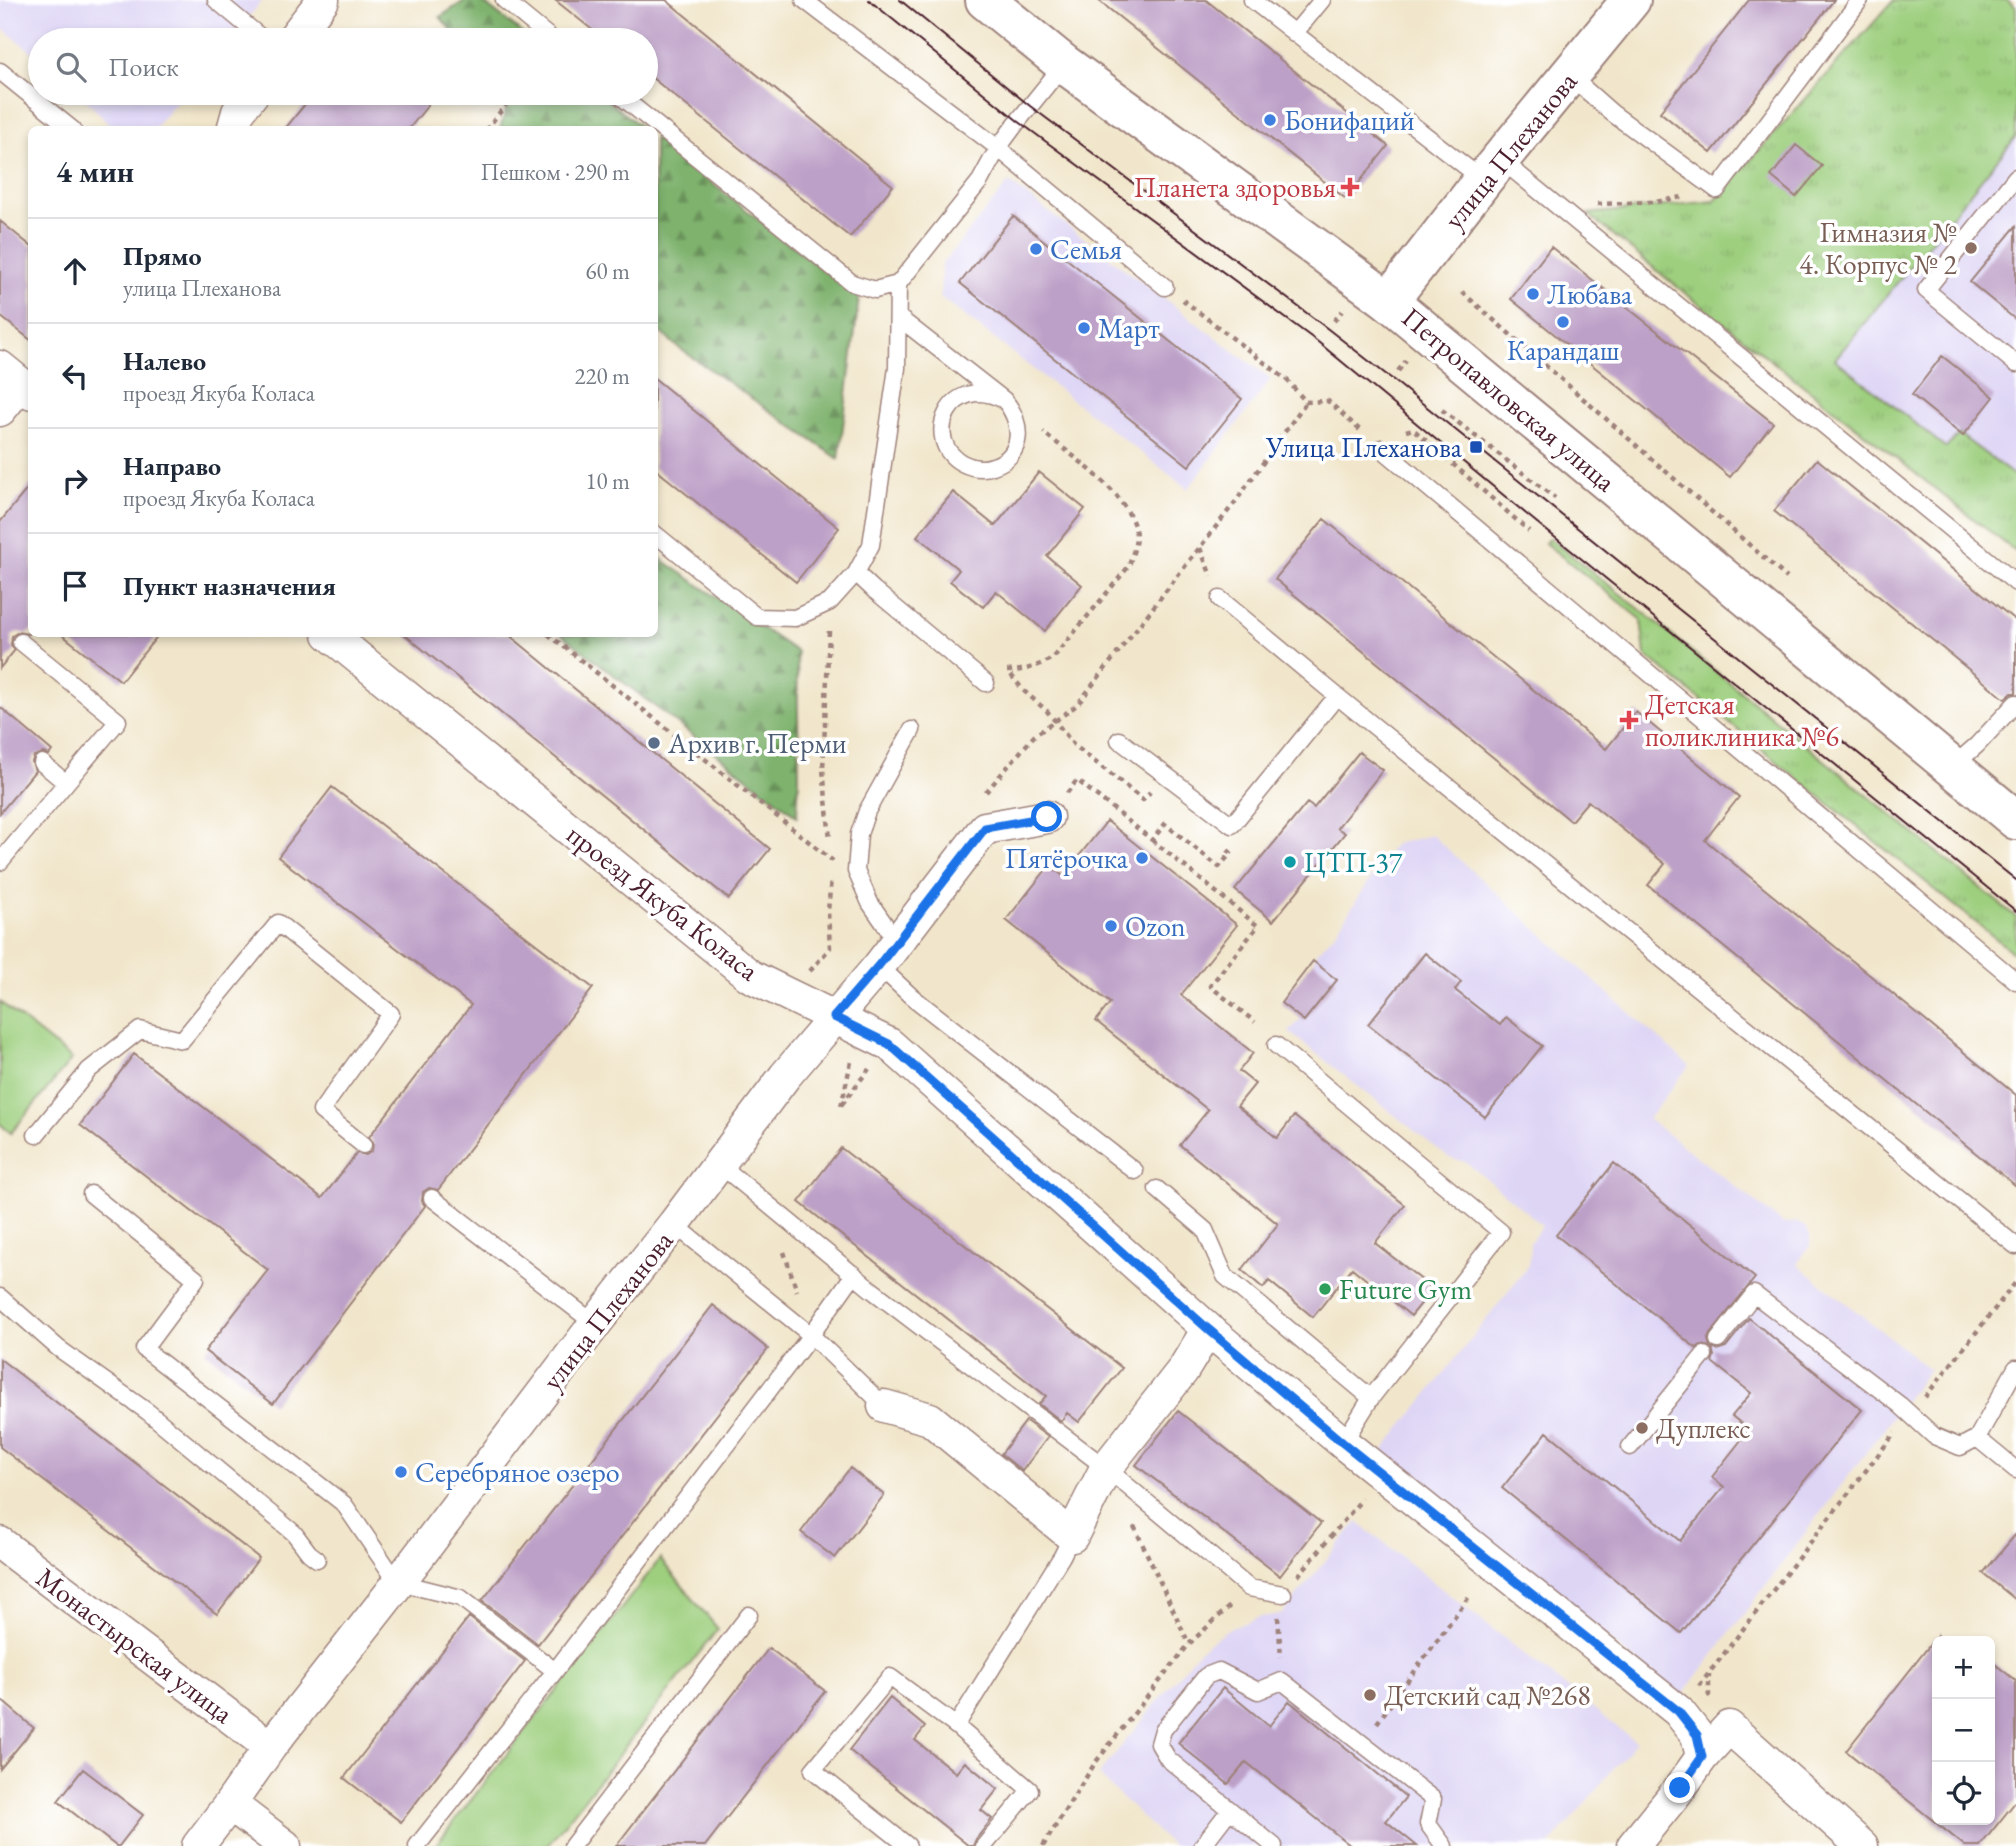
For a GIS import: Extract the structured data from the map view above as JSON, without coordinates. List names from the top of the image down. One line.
{"streets":{"main road":["улица Плеханова","Петропавловская улица"],"street":["проезд Якуба Коласа","Монастырская улица"]},"crossings":[["улица Плеханова","Петропавловская улица"],["улица Плеханова","проезд Якуба Коласа"],["улица Плеханова","Монастырская улица"]],"places":{"other":["Бонифаций","Гимназия № 4. Корпус № 2","Семья","Любава","Карандаш","Март","Архив г. Перми","Пятёрочка","ЦТП-37","Ozon","Future Gym","Дуплекс","Серебряное озеро","Детский сад №268"],"health":["Планета здоровья","Детская поликлиника №6"],"transit":["Улица Плеханова"]},"page":{"search":"Поиск","heading":["4 мин","Пешком · 290 m"],"list":[["Прямо","улица Плеханова","60 m"],["Налево","проезд Якуба Коласа","220 m"],["Направо","проезд Якуба Коласа","10 m"],"Пункт назначения"],"map_buttons":["+","−"]}}
